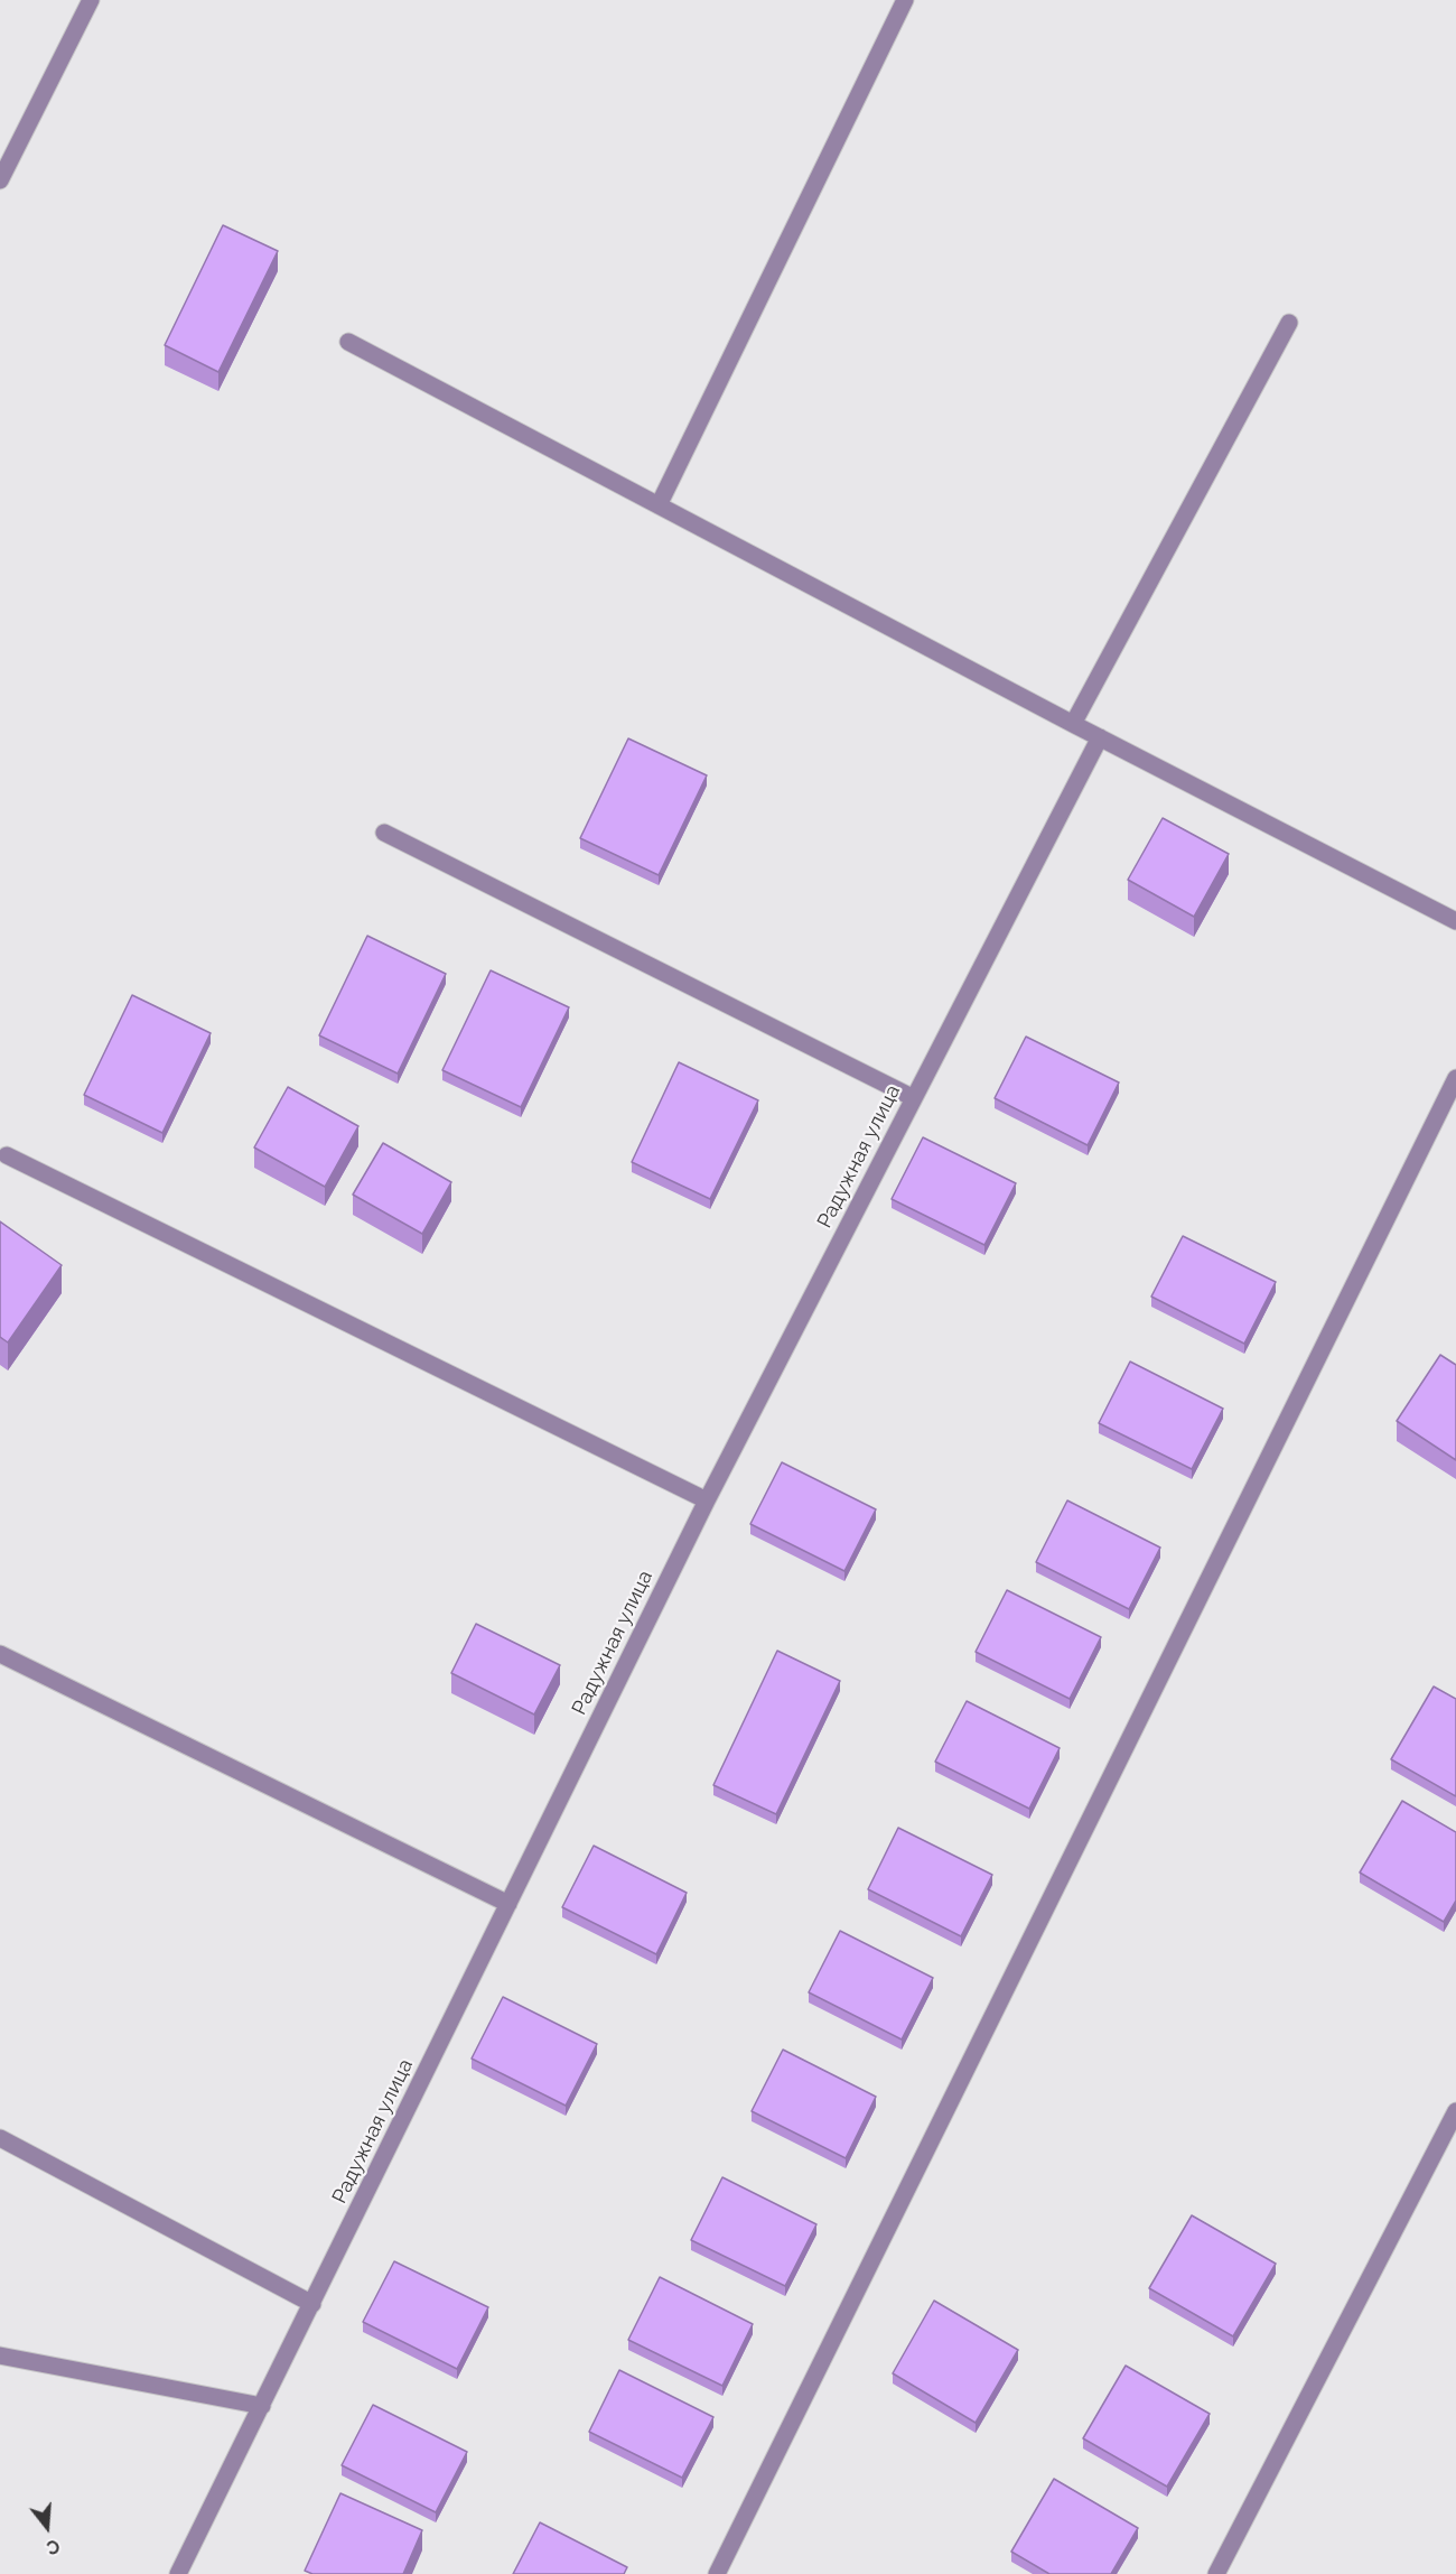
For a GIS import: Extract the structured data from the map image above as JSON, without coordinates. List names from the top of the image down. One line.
{"streets":{"street":["Радужная улица"]},"north":"bottom"}
